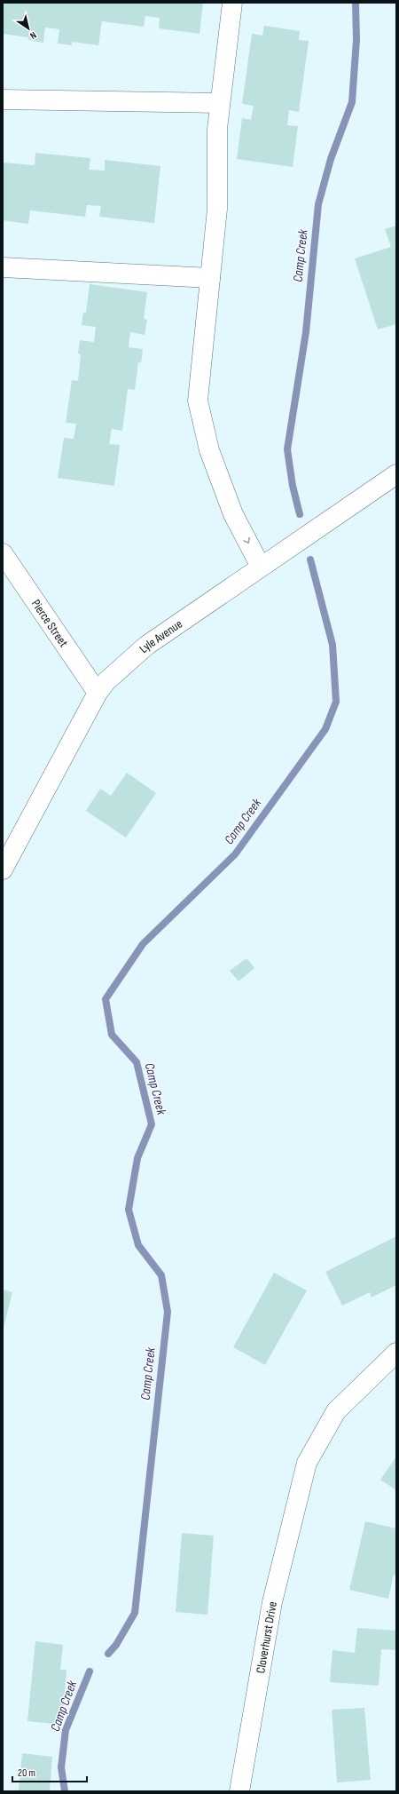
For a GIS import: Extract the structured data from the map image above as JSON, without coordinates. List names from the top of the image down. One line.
{"streets":{"street":["Pierce Street","Lyle Avenue","Cloverhurst Drive"]},"crossings":[["Pierce Street","Lyle Avenue"]],"water":["Camp Creek"],"scale_bar":"20 m","north":"bottom right"}
